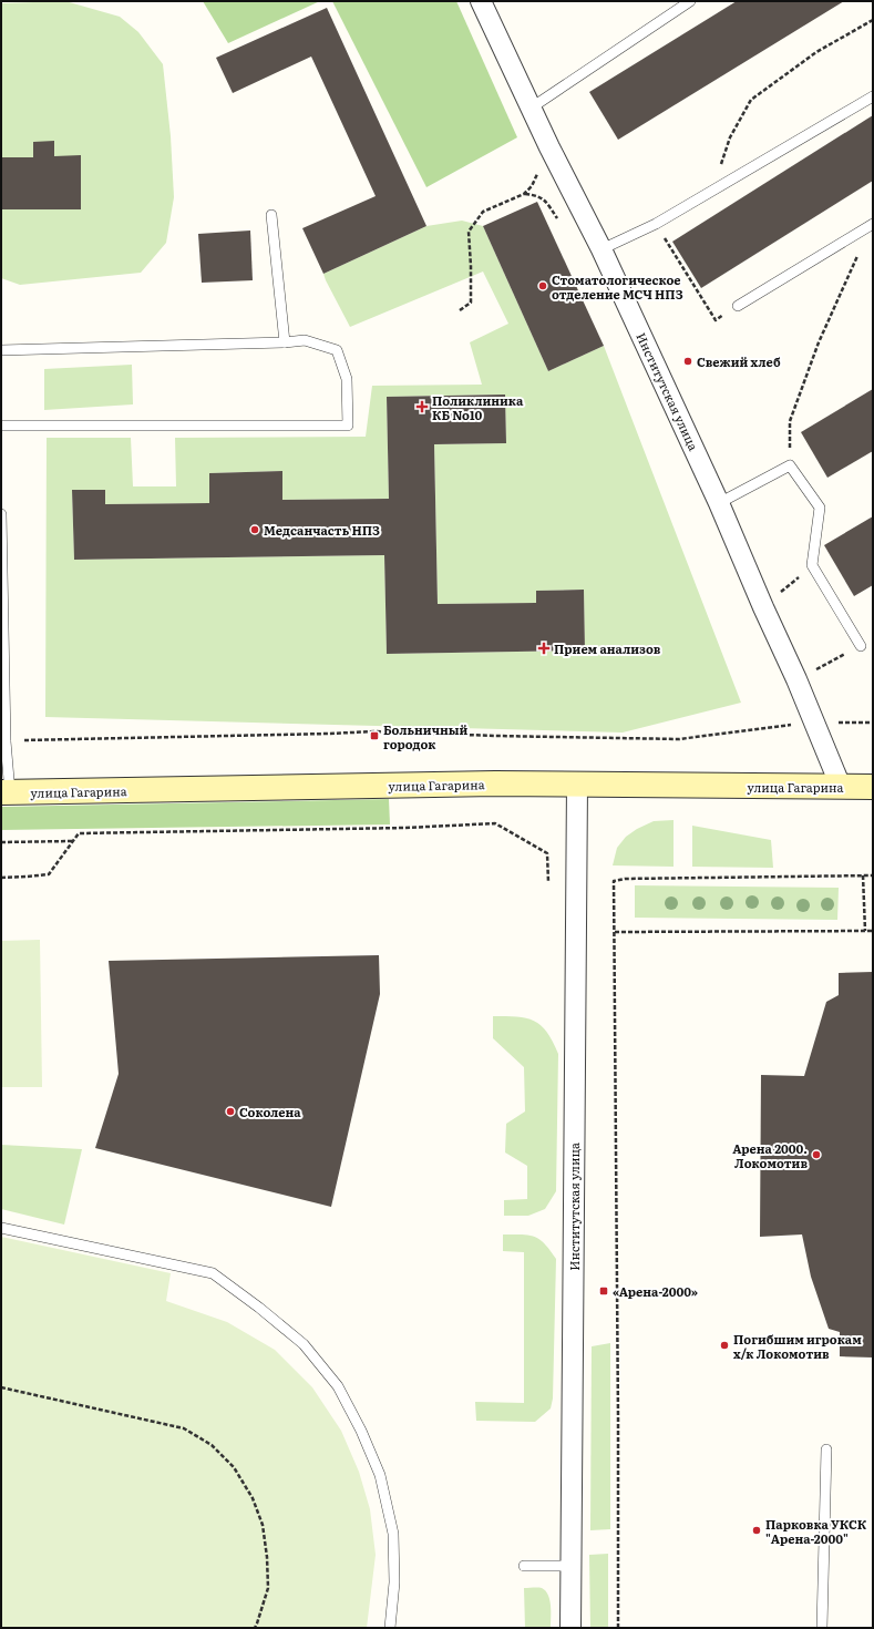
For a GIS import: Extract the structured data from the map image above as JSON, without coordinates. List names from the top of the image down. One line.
{"streets":{"main road":["улица Гагарина"],"street":["Институтская улица"]},"crossings":[["Институтская улица","улица Гагарина"]],"places":{"other":["Стоматологическое отделение МСЧ НПЗ","Свежий хлеб","Медсанчасть НПЗ","Соколена","Арена 2000. Локомотив","Погибшим игрокам х/к Локомотив","Парковка УКСК \"Арена-2000\""],"health":["Поликлиника КБ No10","Прием анализов"],"transit":["Больничный городок","«Арена-2000»"]}}
